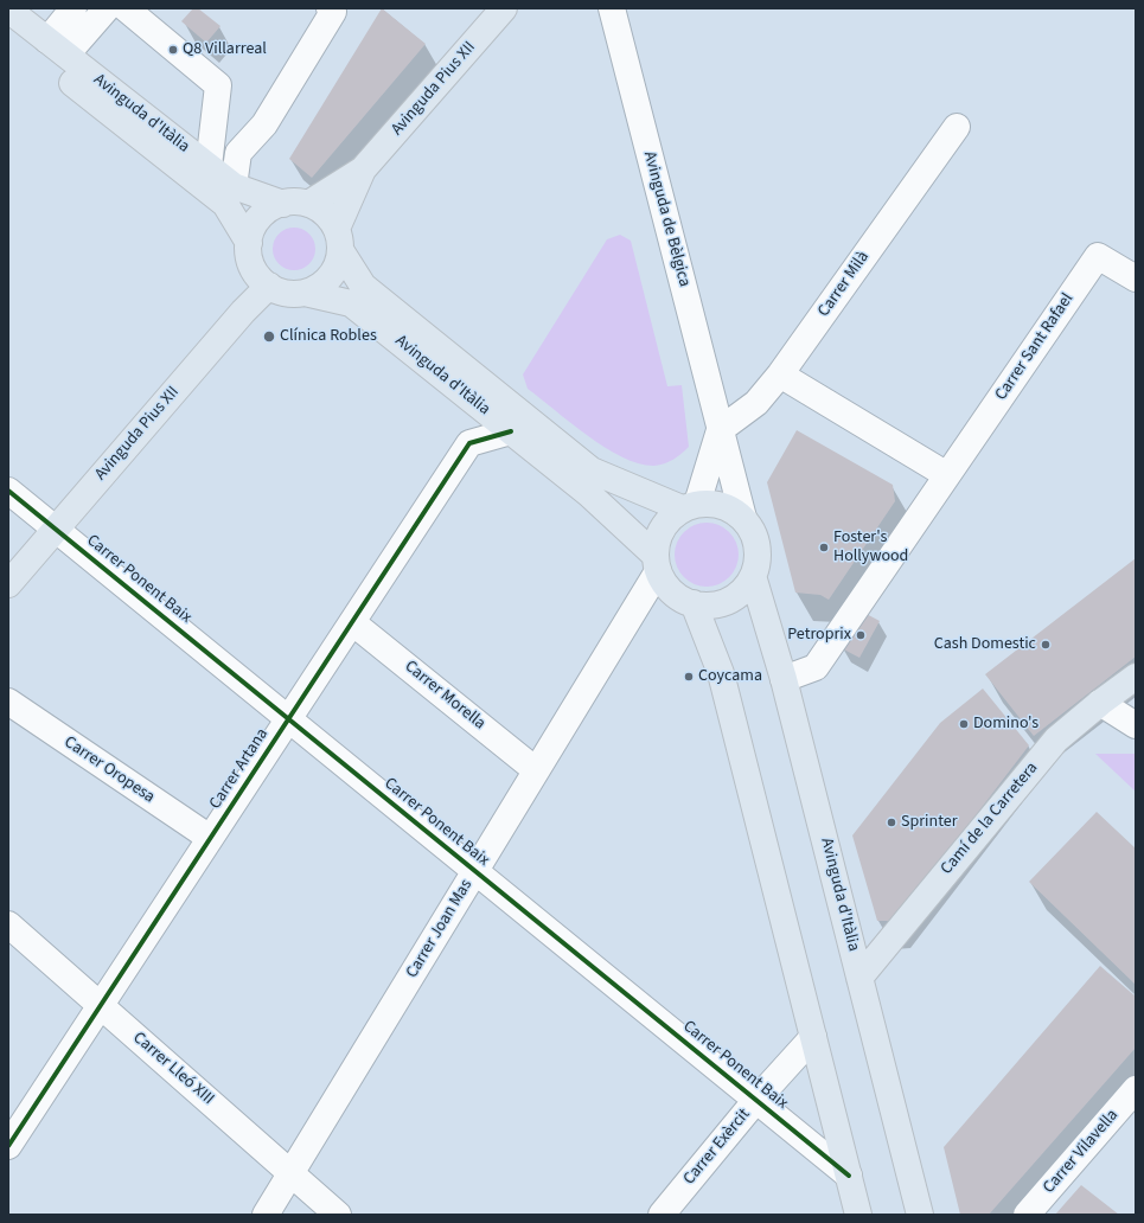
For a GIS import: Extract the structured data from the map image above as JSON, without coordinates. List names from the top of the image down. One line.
{"streets":{"main road":["Avinguda Pius XII","Avinguda d'Itàlia","Camí de la Carretera"],"street":["Avinguda de Bèlgica","Carrer Milà","Carrer Sant Rafael","Carrer Ponent Baix","Carrer Morella","Carrer Artana","Carrer Oropesa","Carrer Joan Mas","Carrer Lleó XIII","Carrer Exèrcit","Carrer Vilavella"]},"crossings":[["Avinguda Pius XII","Avinguda d'Itàlia"],["Avinguda Pius XII","Carrer Ponent Baix"],["Avinguda d'Itàlia","Avinguda de Bèlgica"],["Avinguda d'Itàlia","Carrer Sant Rafael"],["Avinguda d'Itàlia","Carrer Artana"],["Avinguda d'Itàlia","Camí de la Carretera"],["Avinguda d'Itàlia","Carrer Joan Mas"],["Avinguda de Bèlgica","Carrer Milà"],["Avinguda de Bèlgica","Carrer Joan Mas"],["Carrer Ponent Baix","Carrer Artana"],["Carrer Ponent Baix","Carrer Joan Mas"],["Carrer Ponent Baix","Carrer Exèrcit"],["Carrer Morella","Carrer Artana"],["Carrer Morella","Carrer Joan Mas"],["Carrer Artana","Carrer Oropesa"],["Carrer Artana","Carrer Lleó XIII"],["Carrer Joan Mas","Carrer Lleó XIII"]],"places":["Q8 Villarreal","Clínica Robles","Foster's Hollywood","Petroprix","Cash Domestic","Coycama","Domino's","Sprinter"]}
